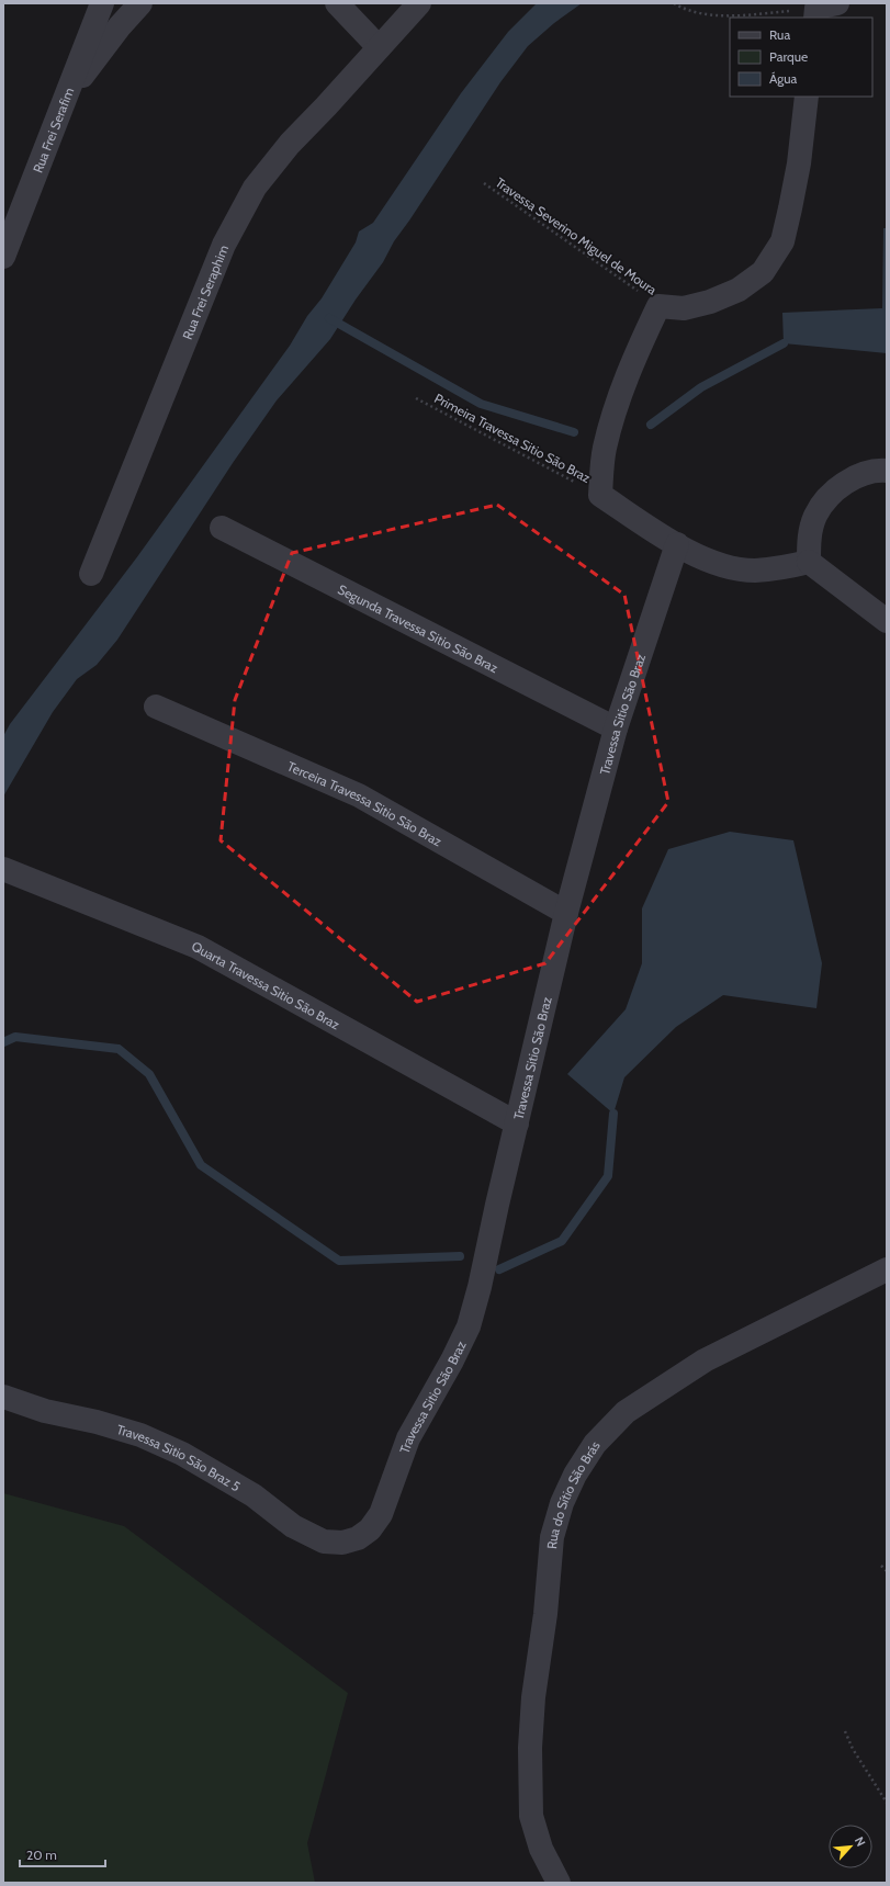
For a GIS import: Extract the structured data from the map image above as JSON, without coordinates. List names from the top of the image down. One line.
{"streets":{"street":["Rua Frei Serafim","Rua Frei Seraphim","Segunda Travessa Sitio São Braz","Travessa Sitio São Braz","Terceira Travessa Sitio São Braz","Quarta Travessa Sitio São Braz","Travessa Sitio São Braz 5","Rua do Sítio São Brás"],"path":["Travessa Severino Miguel de Moura","Primeira Travessa Sitio São Braz"]},"crossings":[["Segunda Travessa Sitio São Braz","Travessa Sitio São Braz"],["Travessa Sitio São Braz","Terceira Travessa Sitio São Braz"],["Travessa Sitio São Braz","Quarta Travessa Sitio São Braz"],["Travessa Sitio São Braz","Travessa Sitio São Braz 5"]],"legend":["Rua","Parque","Água"],"scale_bar":"20 m","north":"top right"}
